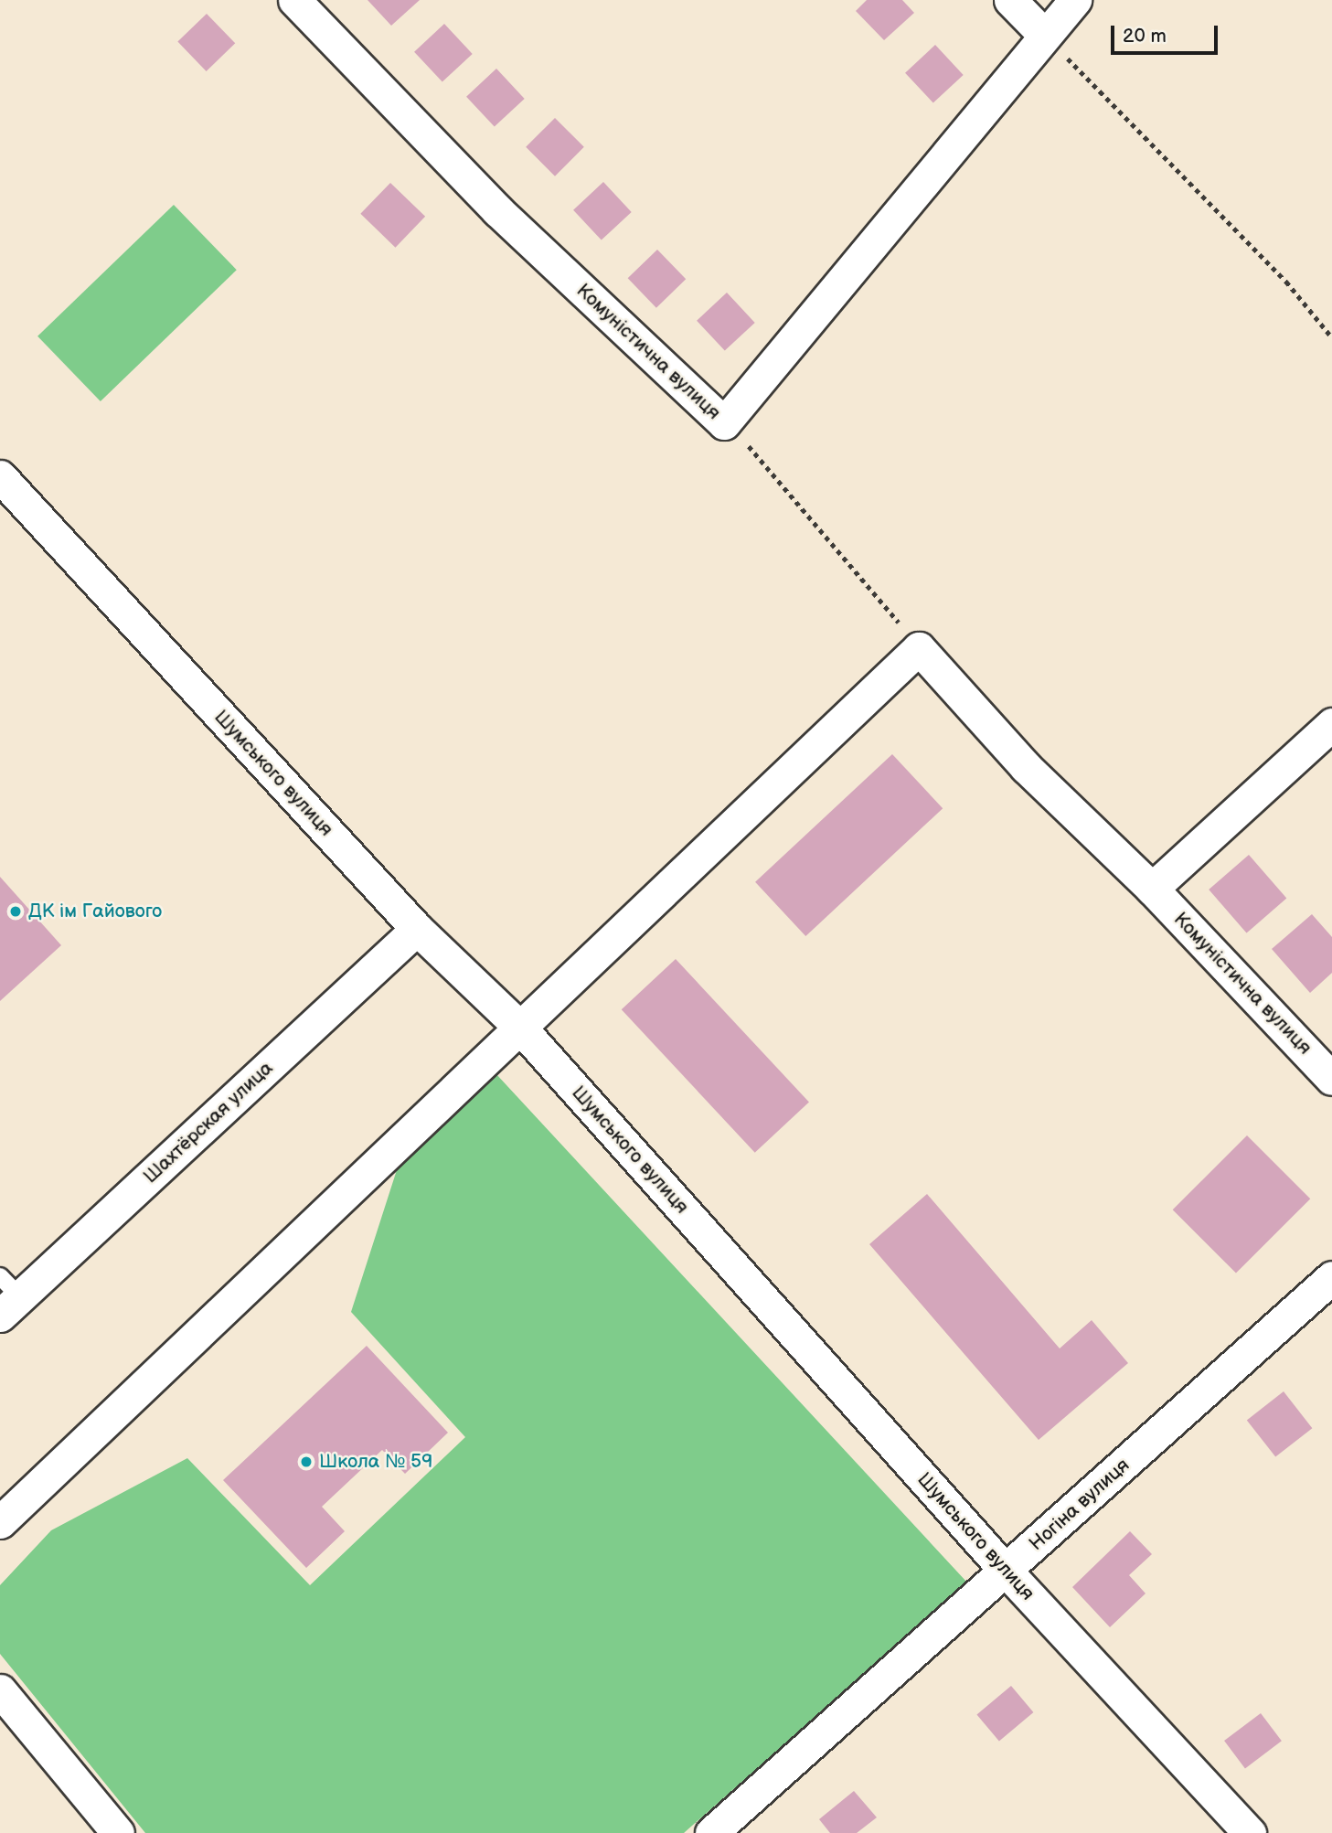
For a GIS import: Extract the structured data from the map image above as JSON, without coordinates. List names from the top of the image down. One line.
{"streets":{"street":["Комуністична вулиця","Шумського вулиця","Шахтёрская улица","Ногіна вулиця"]},"crossings":[["Шумського вулиця","Шахтёрская улица"],["Шумського вулиця","Ногіна вулиця"]],"places":["ДК ім Гайового","Школа № 59"],"scale_bar":"20 m"}
